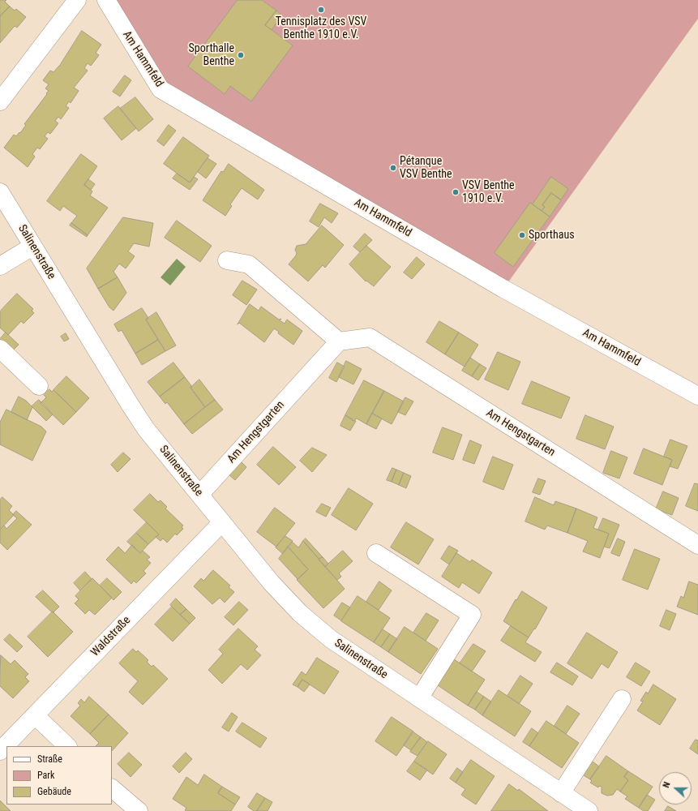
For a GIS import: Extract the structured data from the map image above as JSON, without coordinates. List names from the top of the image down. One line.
{"streets":{"street":["Am Hammfeld","Salinenstraße","Am Hengstgarten","Waldstraße"]},"crossings":[["Salinenstraße","Am Hengstgarten"],["Salinenstraße","Waldstraße"]],"places":["Tennisplatz des VSV Benthe 1910 e.V.","Sporthalle Benthe","Pétanque VSV Benthe","VSV Benthe 1910 e.V.","Sporthaus"],"legend":["Straße","Park","Gebäude"],"north":"left"}
